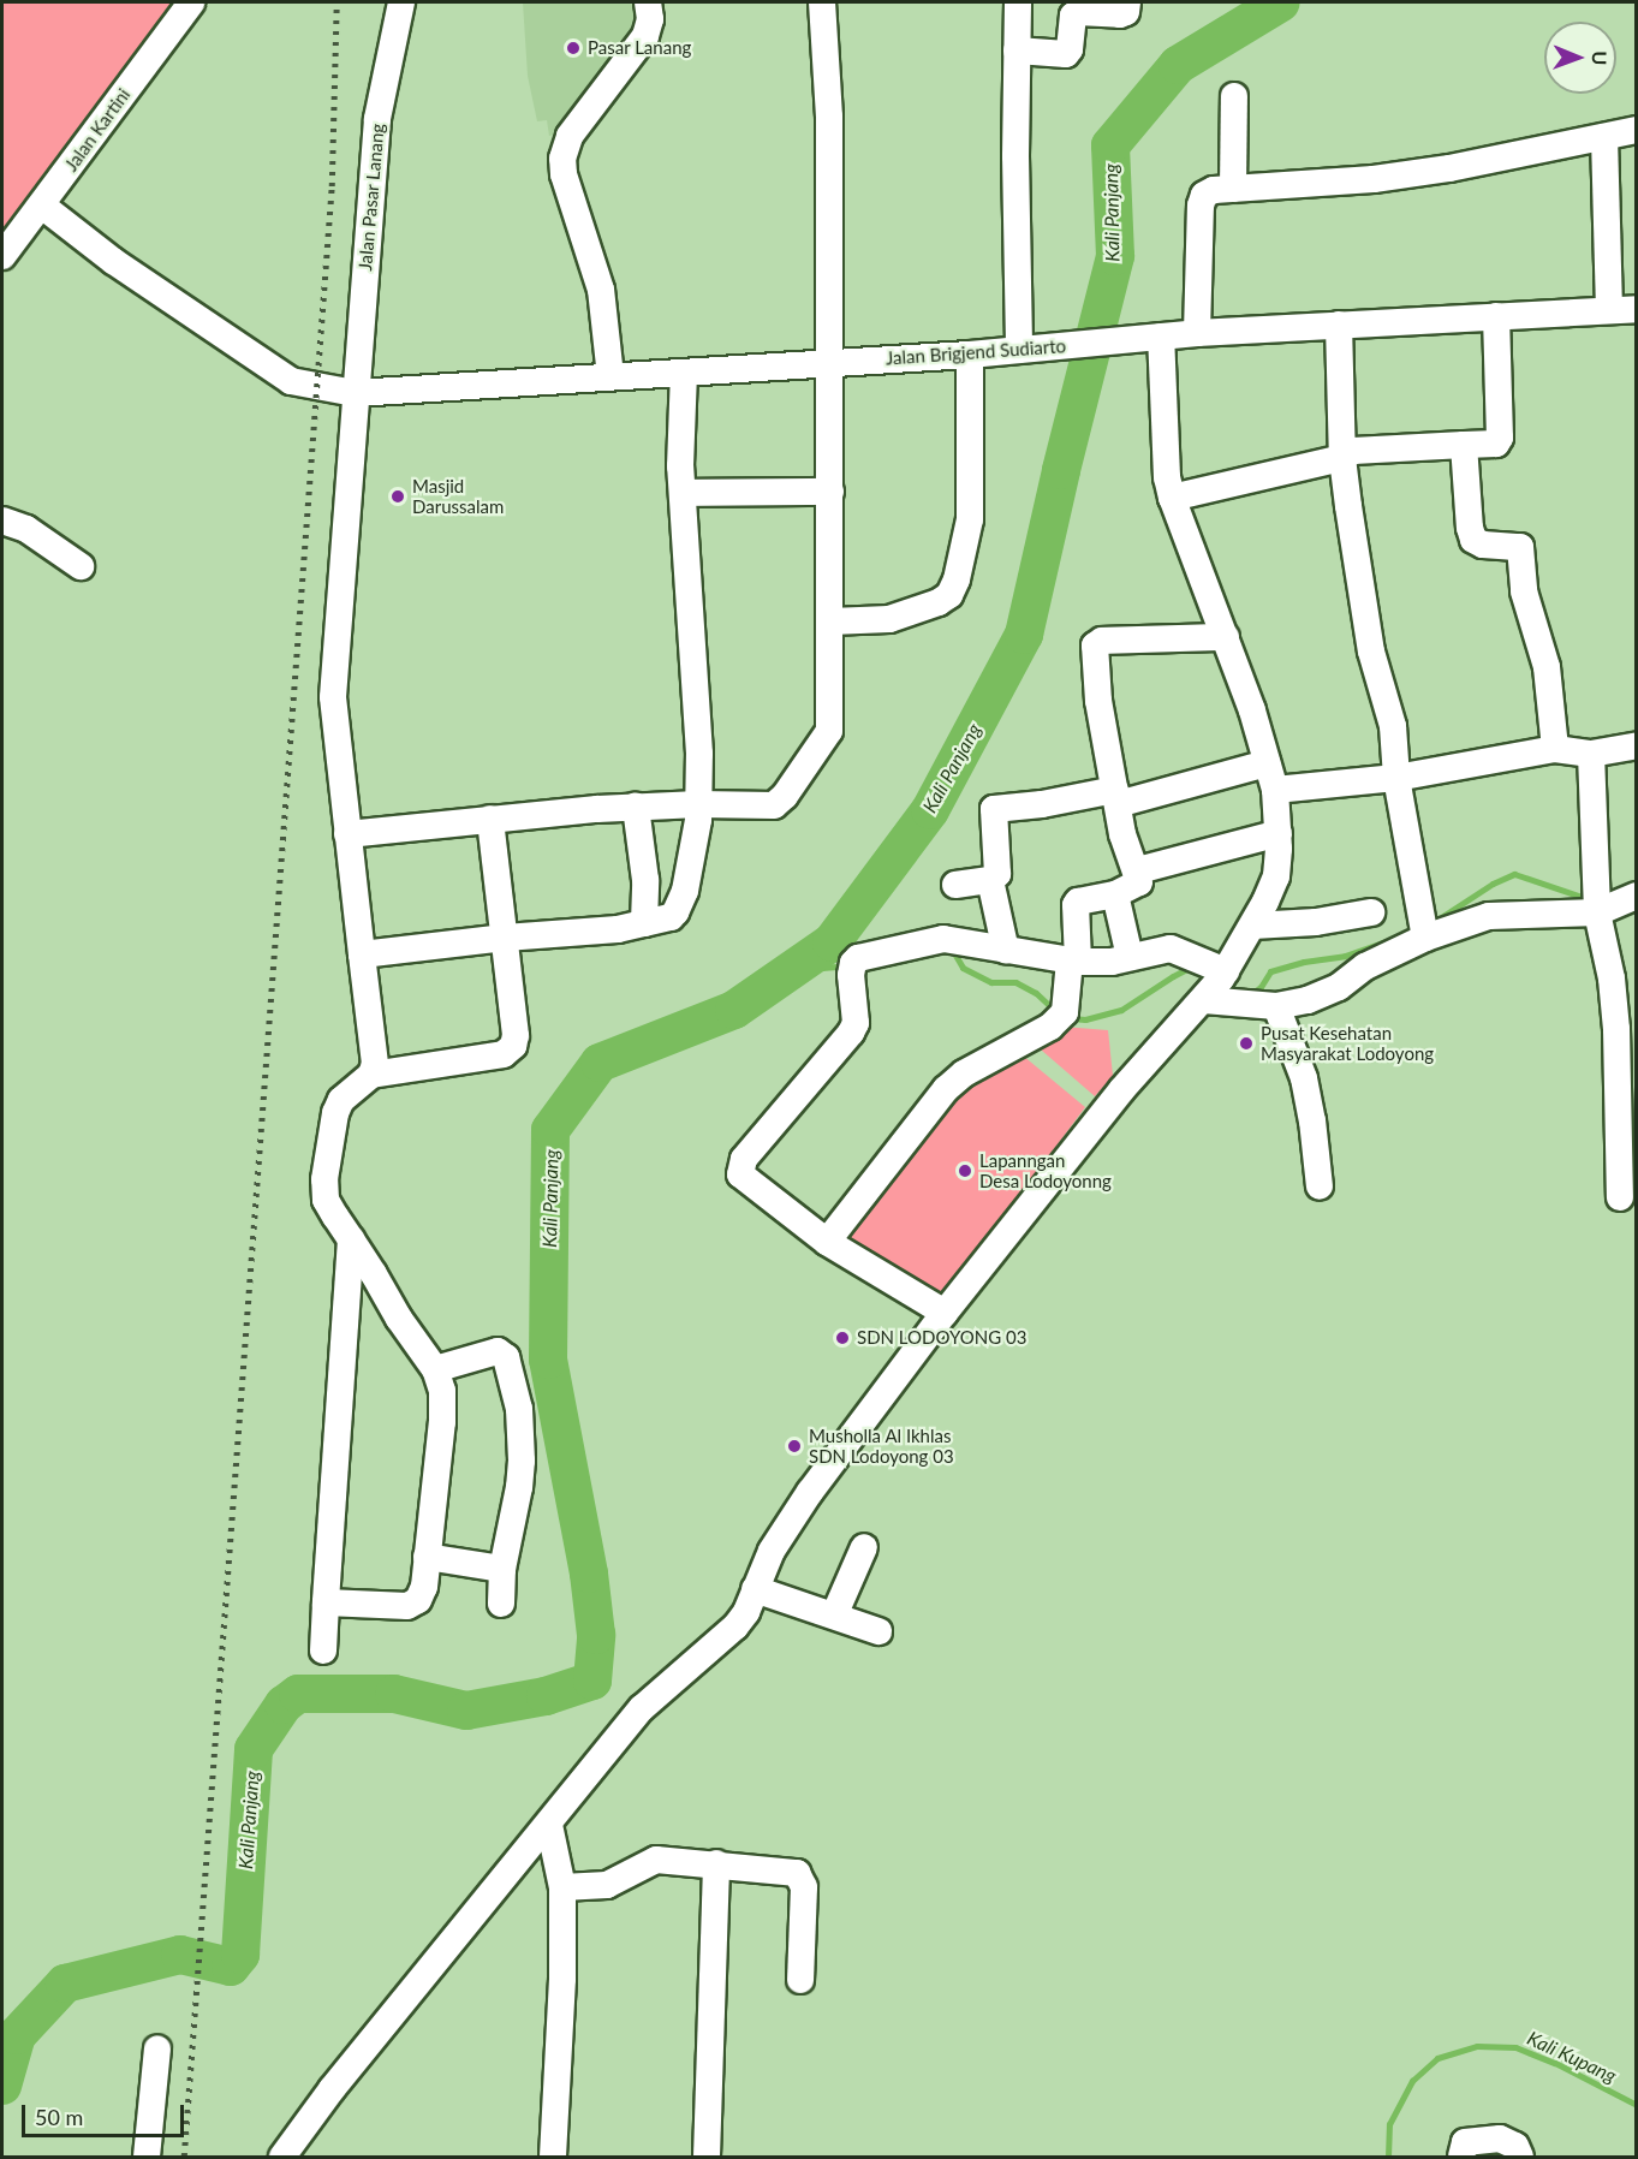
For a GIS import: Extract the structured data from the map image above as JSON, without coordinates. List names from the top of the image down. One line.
{"streets":{"street":["Jalan Kartini","Jalan Pasar Lanang","Jalan Brigjend Sudiarto"]},"crossings":[["Jalan Kartini","Jalan Brigjend Sudiarto"],["Jalan Pasar Lanang","Jalan Brigjend Sudiarto"]],"water":["Kali Panjang","Kali Kupang"],"places":["Pasar Lanang","Masjid Darussalam","Pusat Kesehatan Masyarakat Lodoyong","Lapanngan Desa Lodoyonng","SDN LODOYONG 03","Musholla Al Ikhlas SDN Lodoyong 03"],"scale_bar":"50 m","north":"right"}
